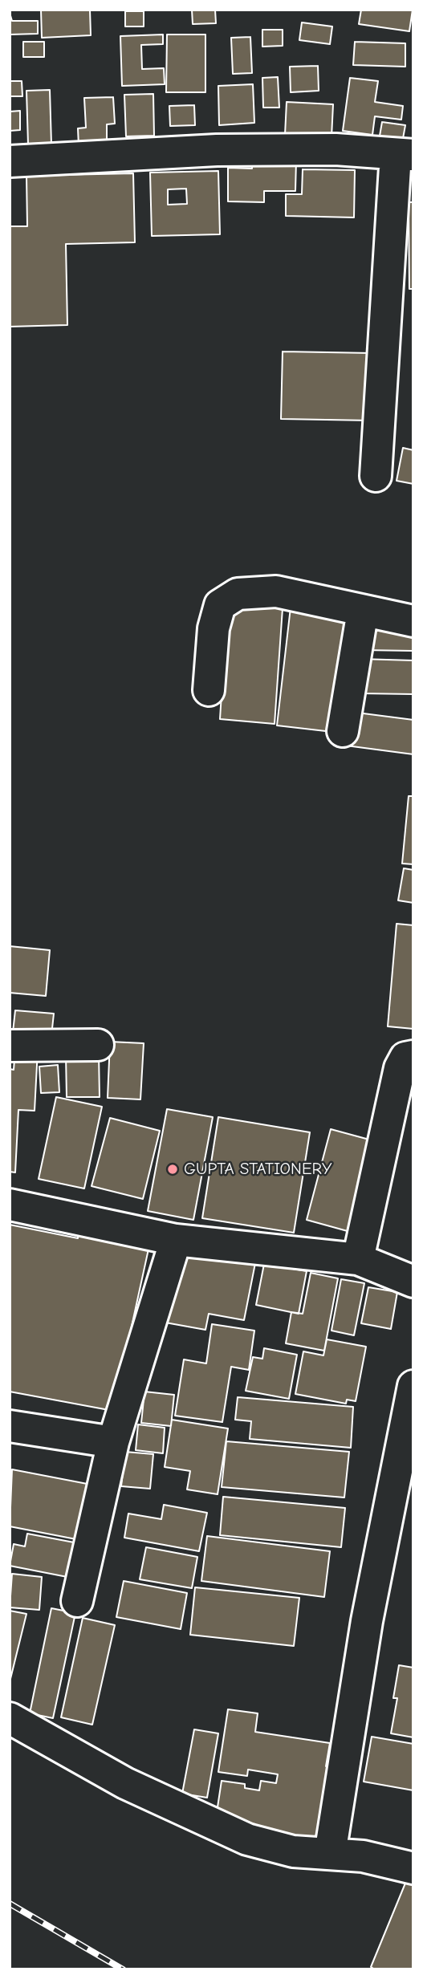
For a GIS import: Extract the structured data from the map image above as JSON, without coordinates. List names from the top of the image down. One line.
{"places":["GUPTA STATIONERY"]}
